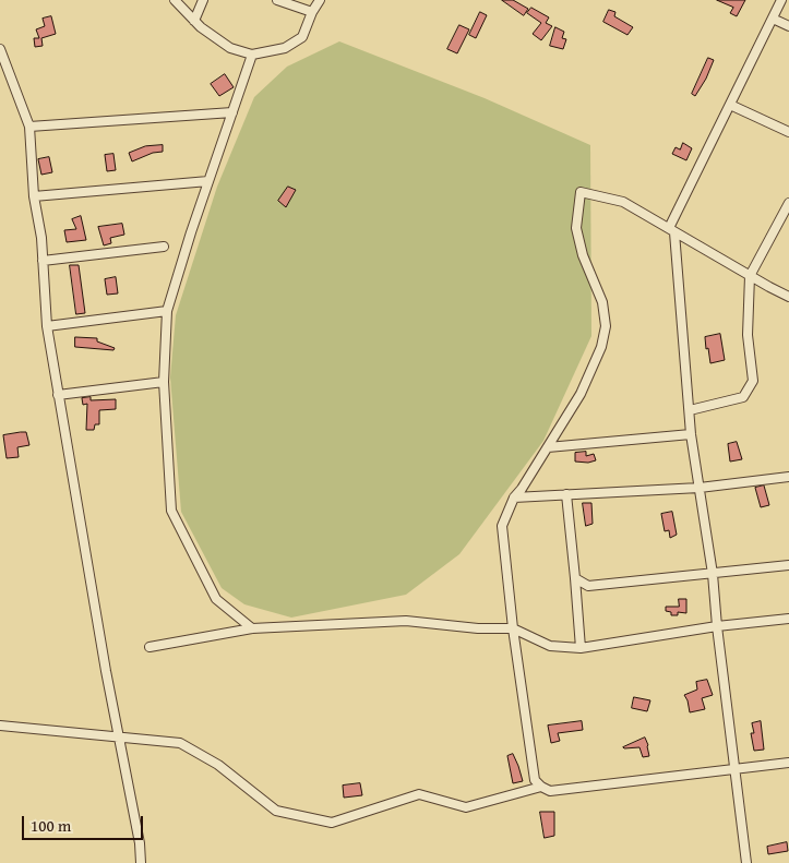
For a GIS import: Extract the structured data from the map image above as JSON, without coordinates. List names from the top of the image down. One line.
{"scale_bar":"100 m"}
